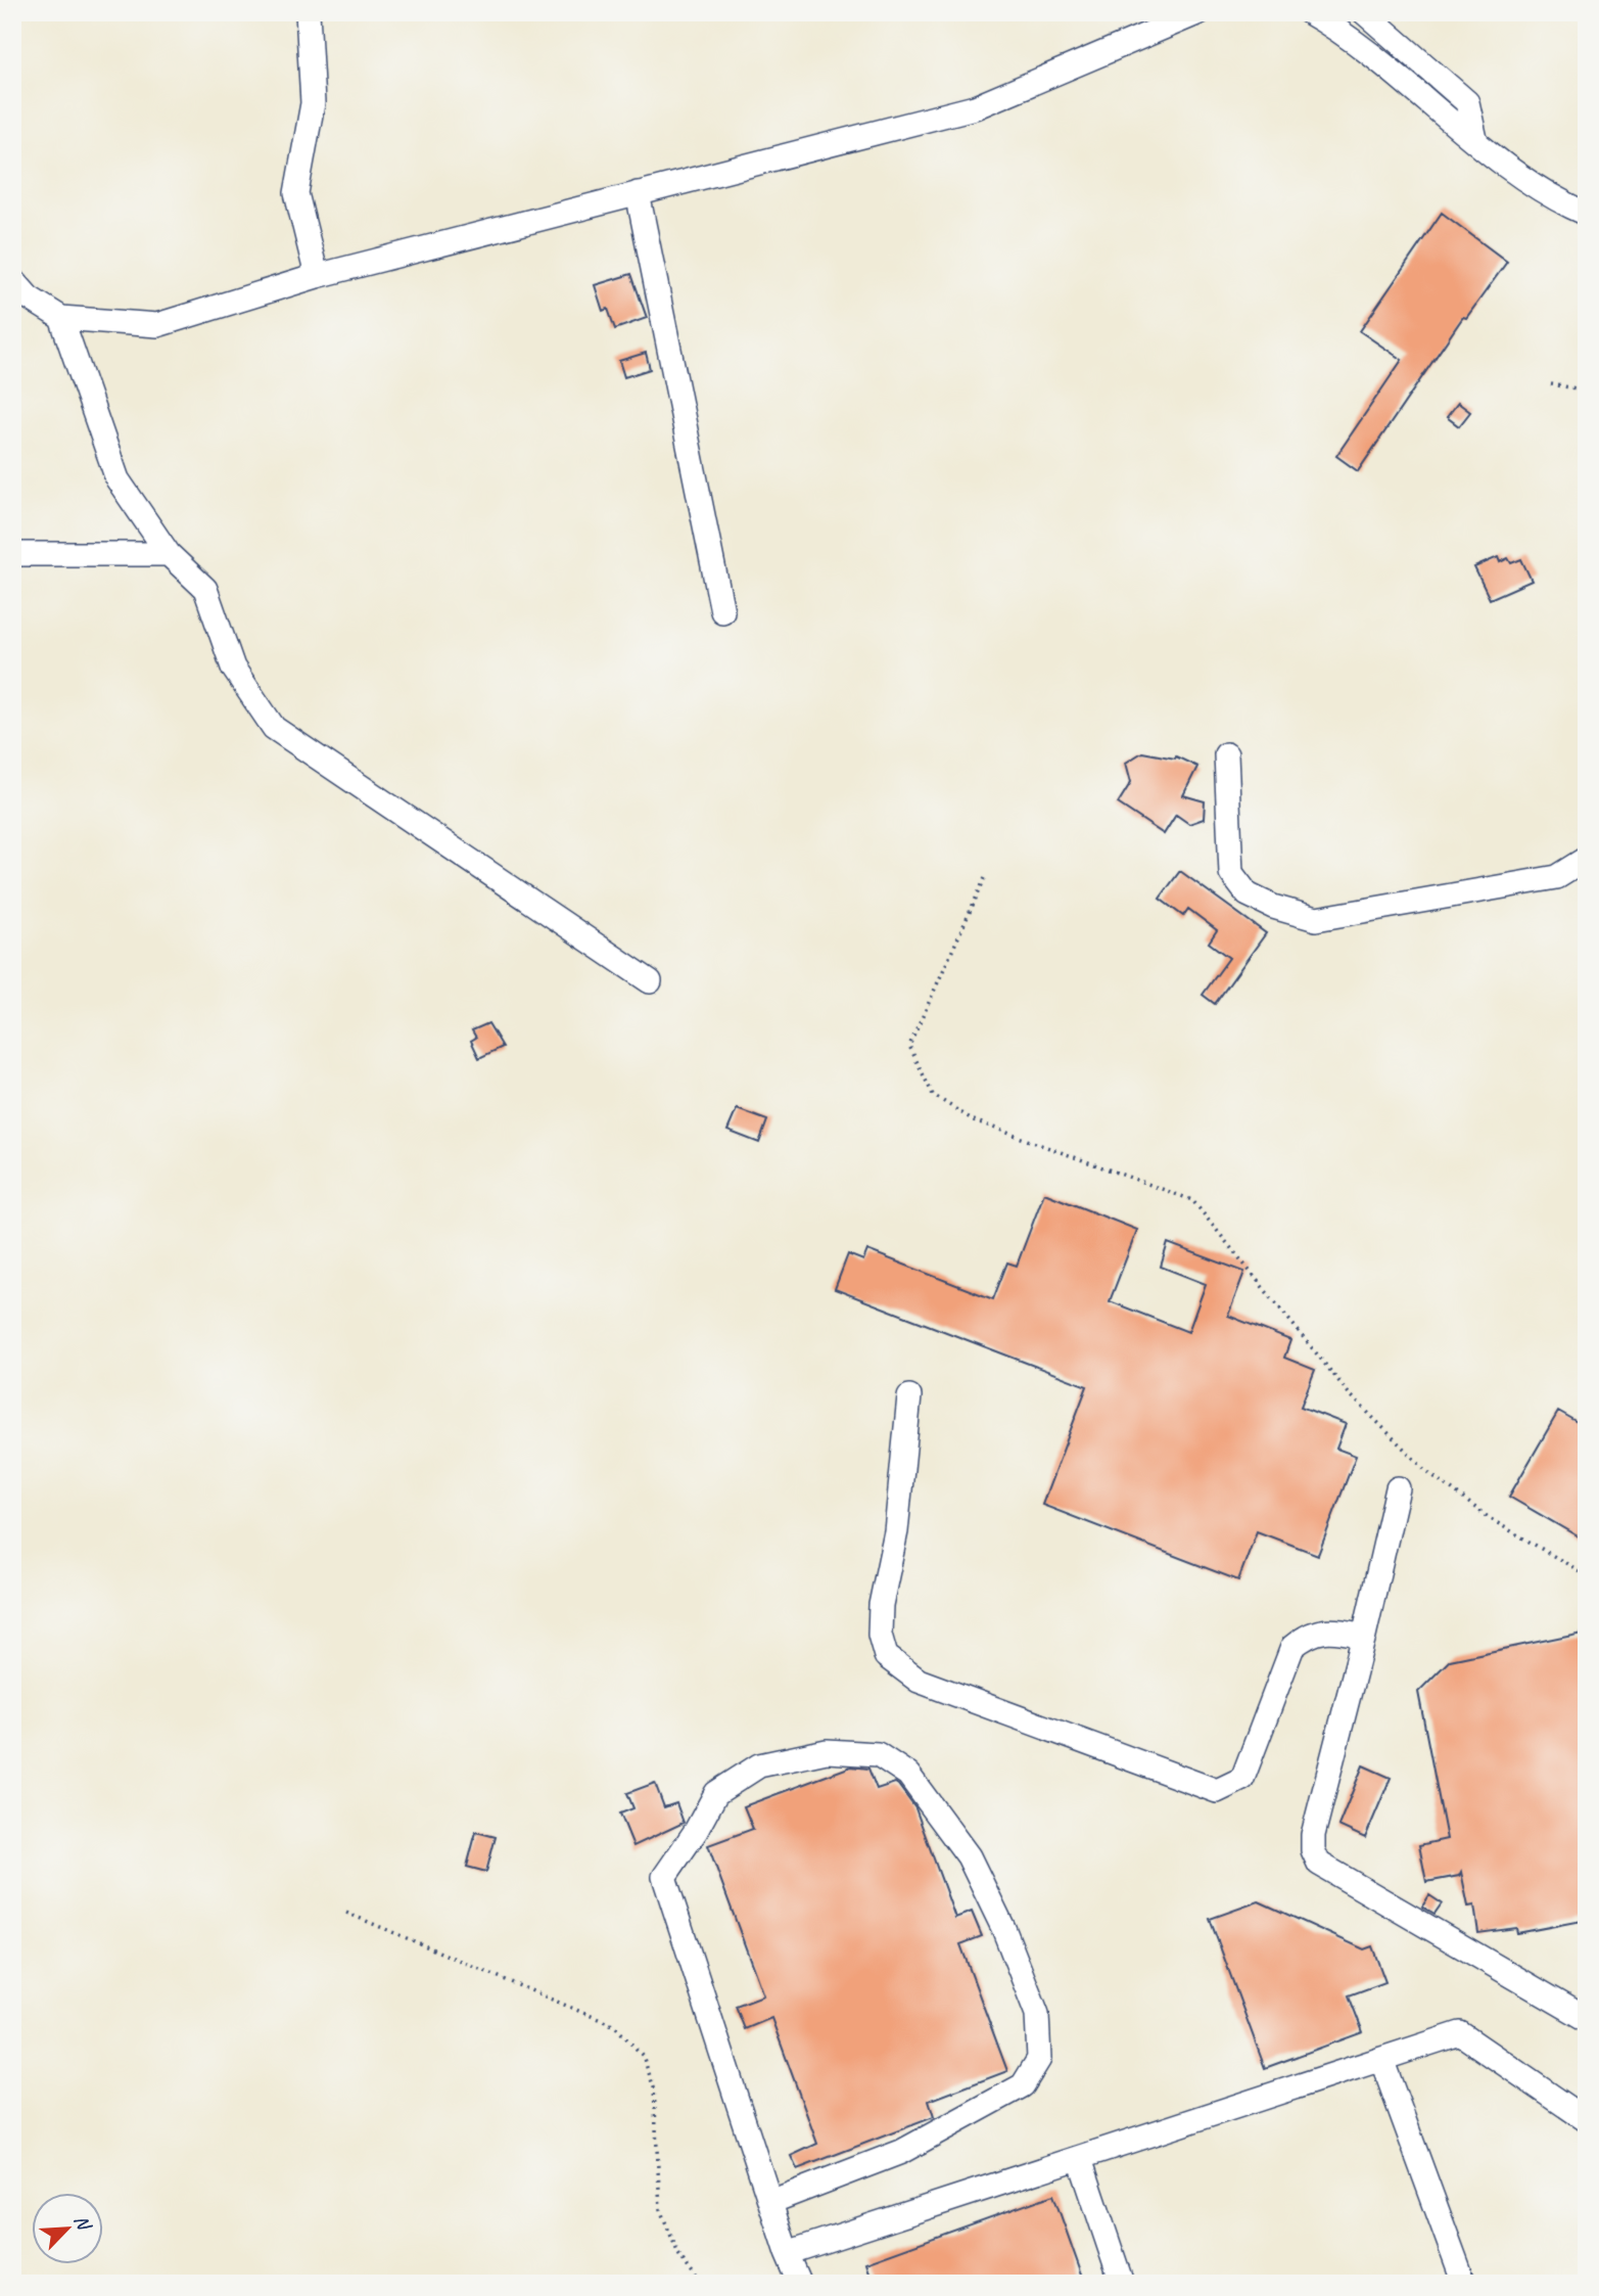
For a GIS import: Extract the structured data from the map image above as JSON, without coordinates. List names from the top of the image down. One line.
{"north":"top right"}
